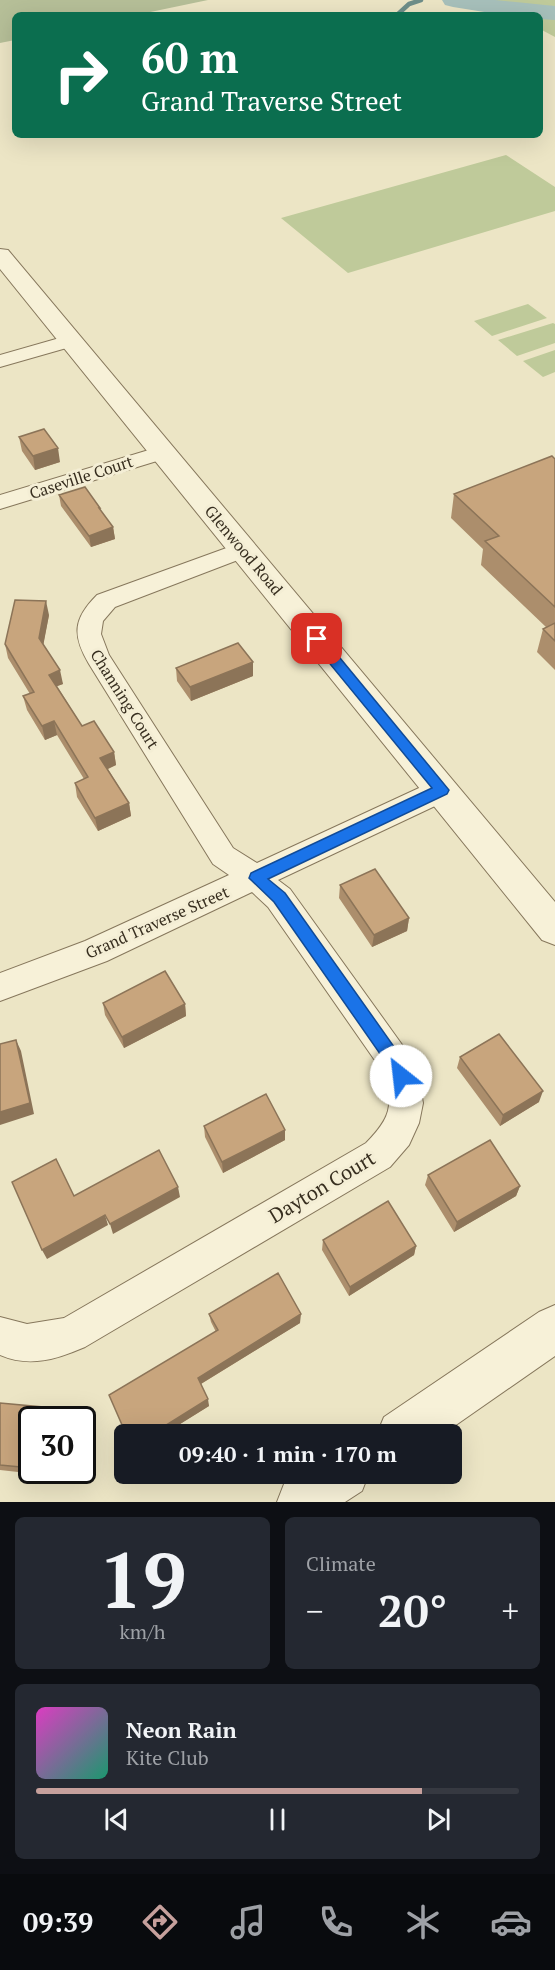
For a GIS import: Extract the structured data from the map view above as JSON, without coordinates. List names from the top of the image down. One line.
{"streets":{"street":["Caseville Court","Glenwood Road","Channing Court","Grand Traverse Street","Dayton Court"]},"crossings":[["Caseville Court","Glenwood Road"],["Glenwood Road","Channing Court"],["Glenwood Road","Grand Traverse Street"],["Channing Court","Grand Traverse Street"],["Channing Court","Dayton Court"],["Grand Traverse Street","Dayton Court"]],"page":{"turn":["60 m","Grand Traverse Street"],"limit":"30","trip":"09:40 · 1 min · 170 m","tile":[["19","km/h"],"Climate"],"heat":["−","20°","+"],"song":["Neon Rain","Kite Club"],"tabs":"09:39"}}
